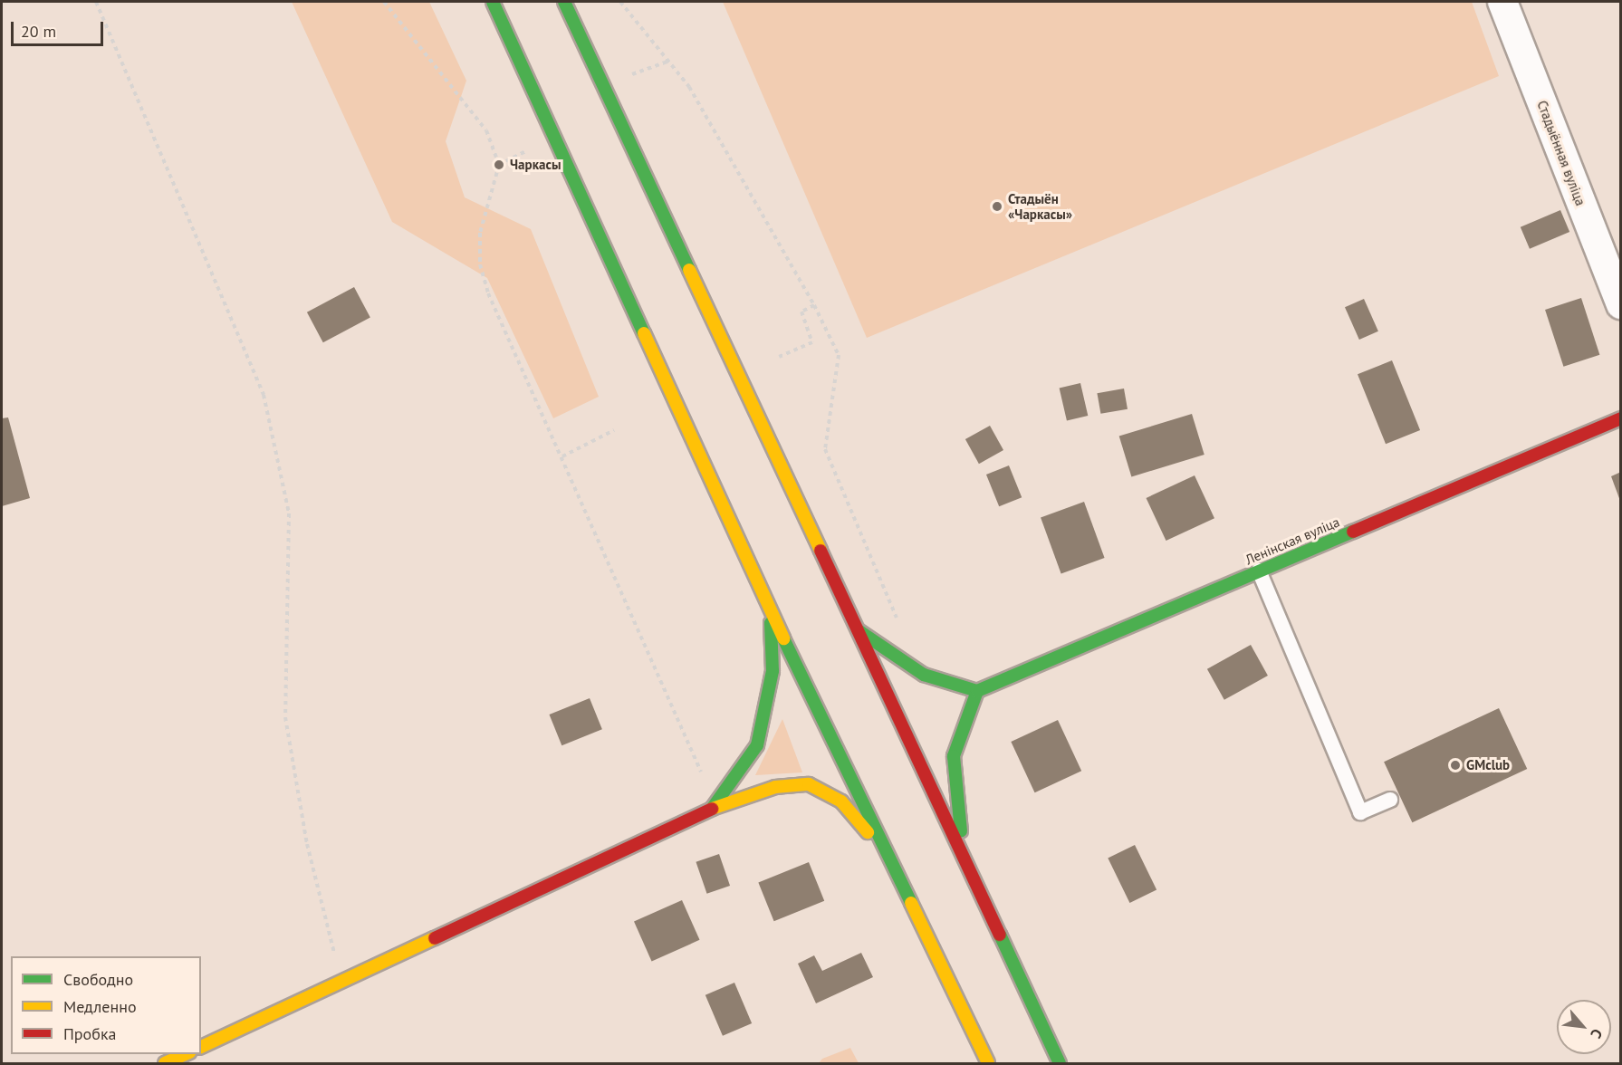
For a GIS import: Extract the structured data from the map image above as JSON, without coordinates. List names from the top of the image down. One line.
{"streets":{"main road":["Ленінская вуліца"],"street":["Стадыённая вуліца"]},"places":["Чаркасы","Стадыён «Чаркасы»","GMclub"],"legend":["Свободно","Медленно","Пробка"],"scale_bar":"20 m","north":"bottom right"}
